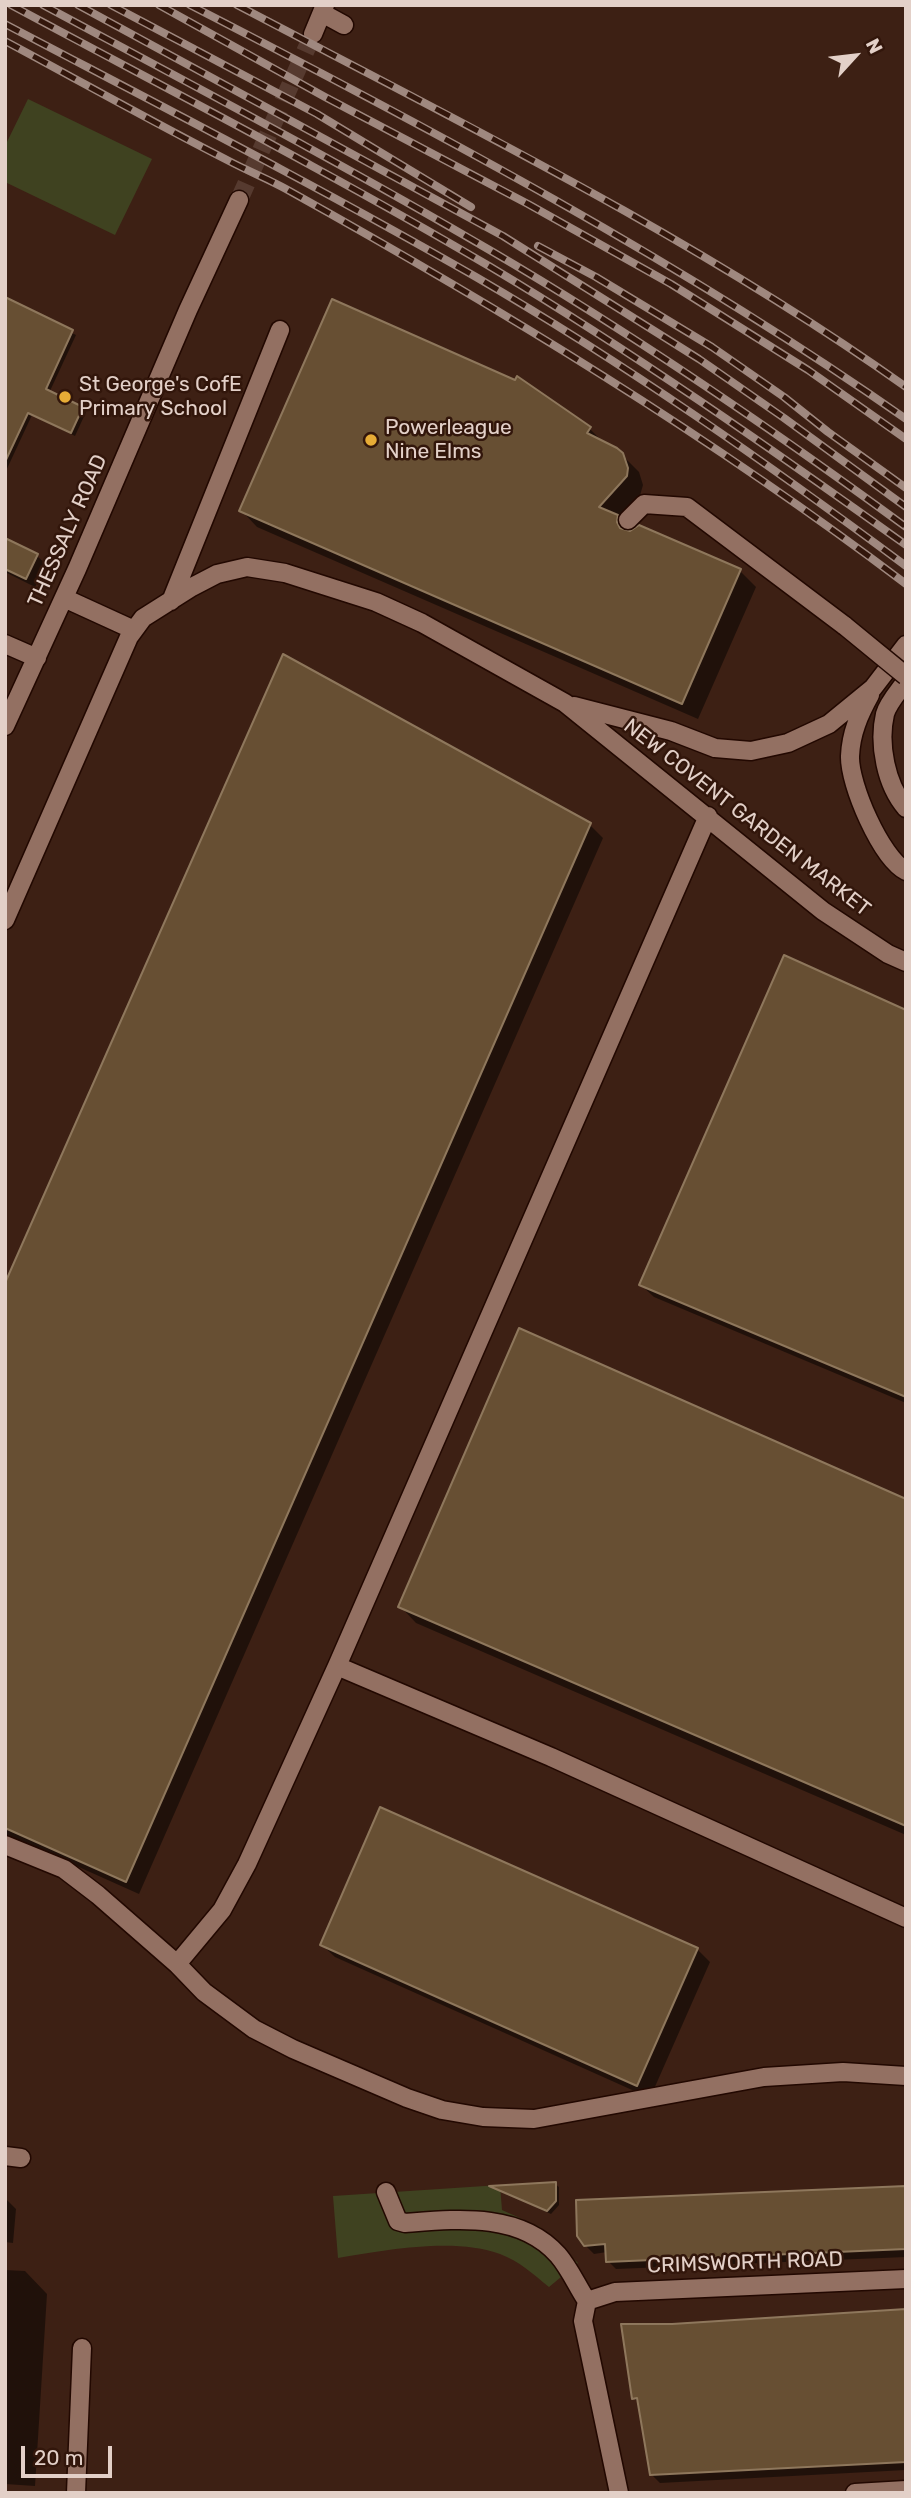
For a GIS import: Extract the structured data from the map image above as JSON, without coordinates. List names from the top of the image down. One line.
{"streets":{"street":["THESSALY ROAD","NEW COVENT GARDEN MARKET","CRIMSWORTH ROAD"]},"places":["St George's CofE Primary School","Powerleague Nine Elms"],"scale_bar":"20 m","north":"top right"}
